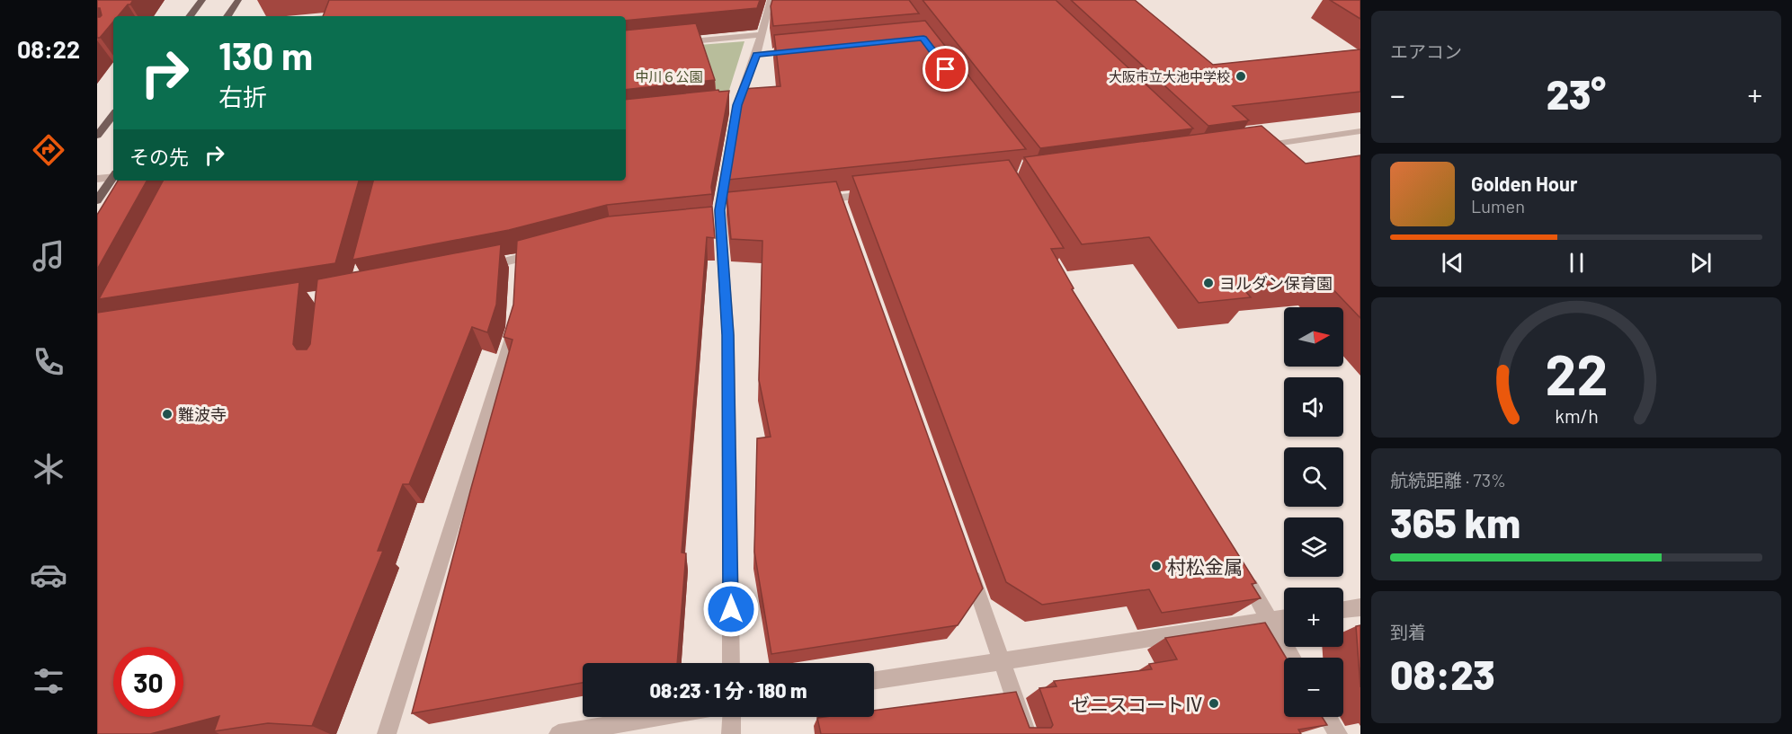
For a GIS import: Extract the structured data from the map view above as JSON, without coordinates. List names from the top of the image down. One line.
{"parks":["中川６公園"],"places":["大阪市立大池中学校","ヨルダン保育園","難波寺","村松金属","ゼニスコートⅣ"],"north":"right","page":{"tabs":"08:22","tile":["エアコン",["航続距離 · 73%","365 km"],["到着","08:23"]],"turn":["130 m","右折"],"heat":["−","23°","+"],"then":"その先","song":["Golden Hour","Lumen"],"map_buttons":["+","−"],"limit":"30","trip":"08:23 · 1 分 · 180 m","gauge":["22","km/h"]}}
